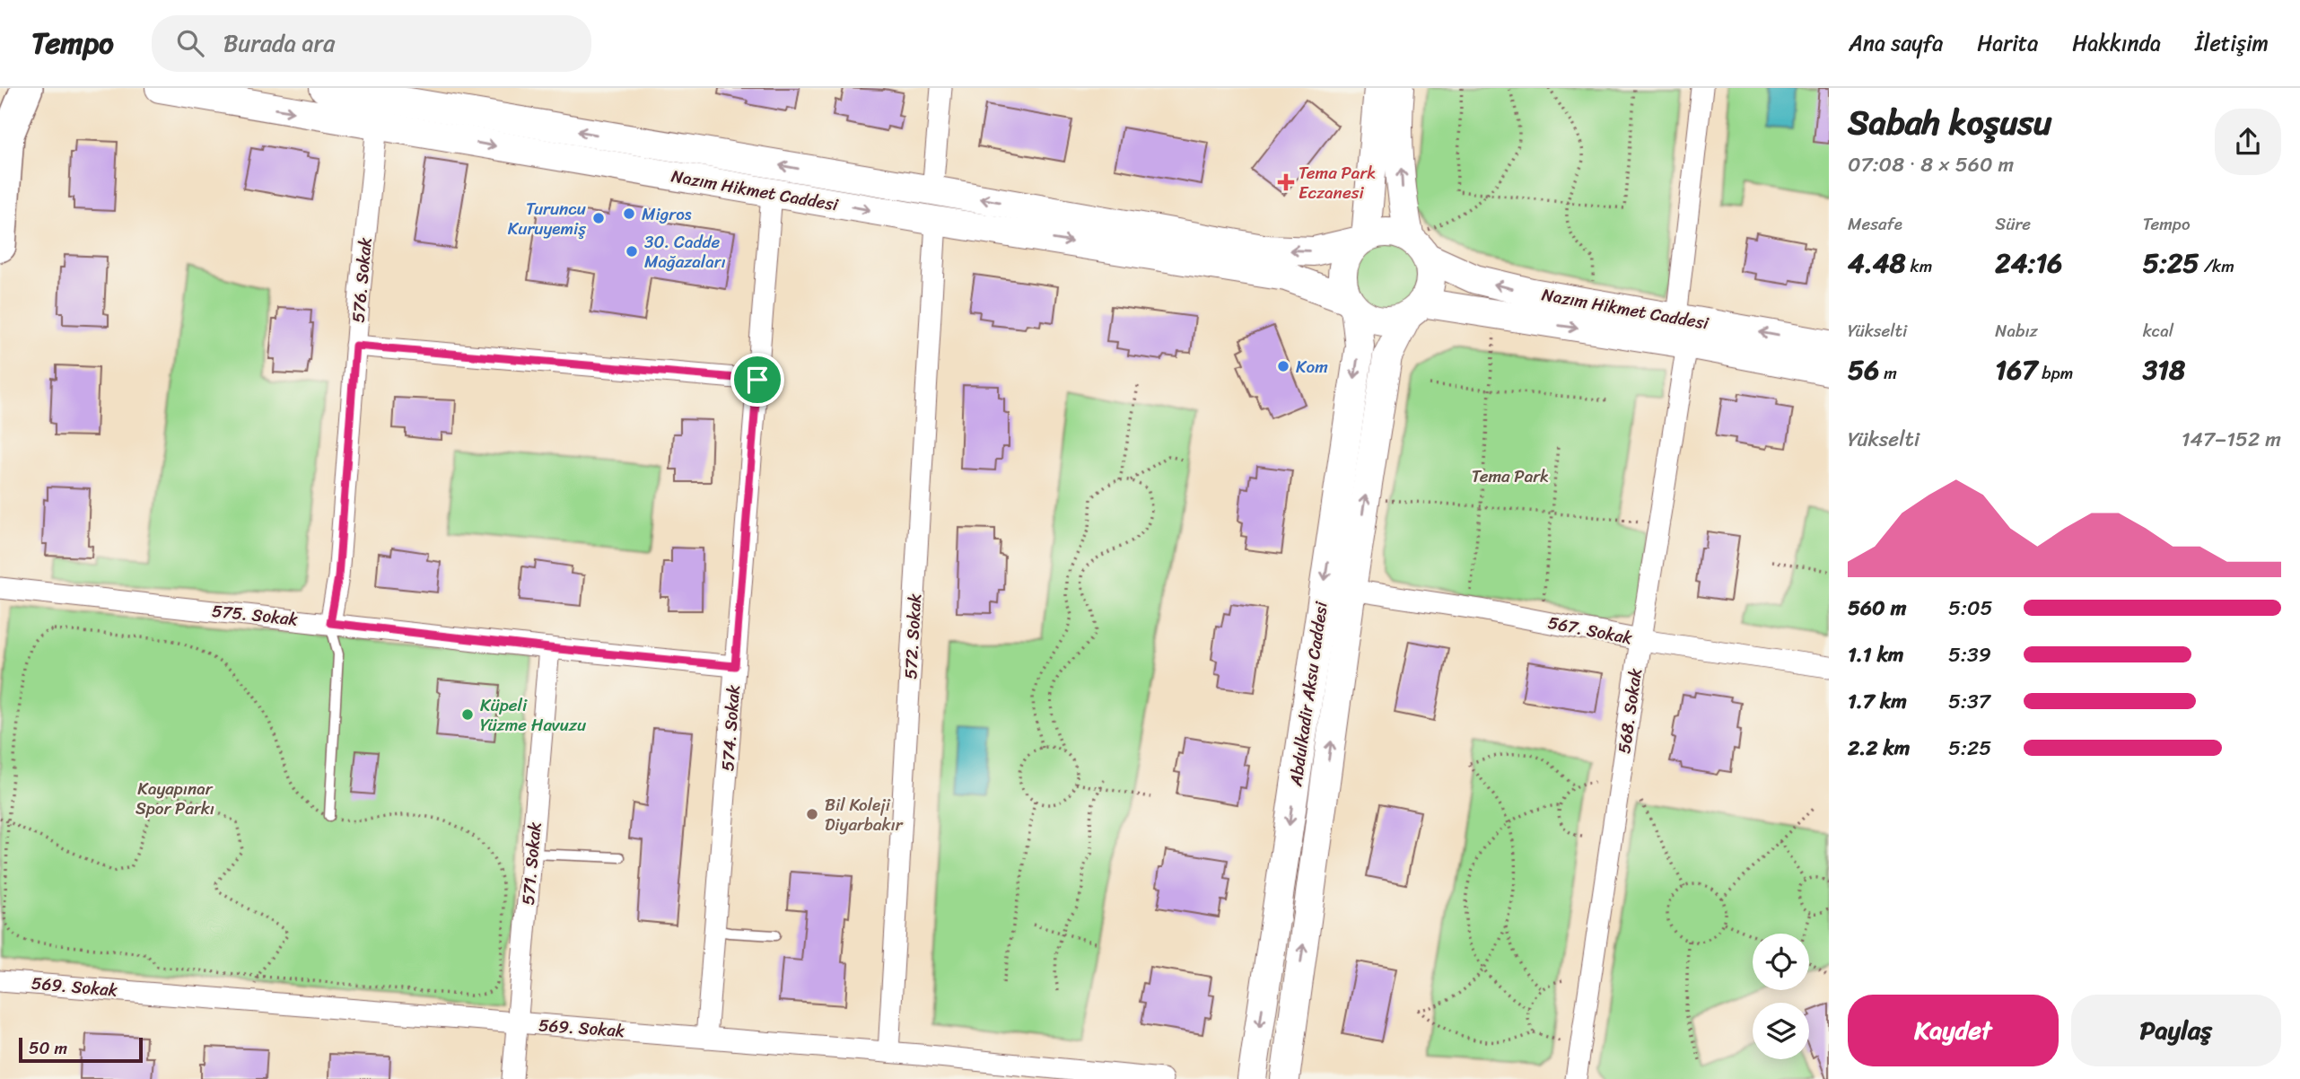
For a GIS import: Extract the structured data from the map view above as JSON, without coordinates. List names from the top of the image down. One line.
{"streets":{"main road":["Nazım Hikmet Caddesi","Abdulkadir Aksu Caddesi"],"street":["576. Sokak","575. Sokak","567. Sokak","572. Sokak","568. Sokak","574. Sokak","571. Sokak","569. Sokak"]},"crossings":[["Nazım Hikmet Caddesi","576. Sokak"],["Nazım Hikmet Caddesi","572. Sokak"],["Nazım Hikmet Caddesi","Abdulkadir Aksu Caddesi"],["Nazım Hikmet Caddesi","568. Sokak"],["Nazım Hikmet Caddesi","574. Sokak"],["576. Sokak","575. Sokak"],["575. Sokak","574. Sokak"],["575. Sokak","571. Sokak"],["567. Sokak","Abdulkadir Aksu Caddesi"],["567. Sokak","568. Sokak"],["572. Sokak","569. Sokak"],["574. Sokak","569. Sokak"],["571. Sokak","569. Sokak"]],"parks":["Tema Park","Kayapınar Spor Parkı"],"places":{"health":["Tema Park Eczanesi"],"other":["Migros","Turuncu Kuruyemiş","30. Cadde Mağazaları","Kom","Küpeli Yüzme Havuzu","Bil Koleji Diyarbakır"]},"scale_bar":"50 m","page":{"header":"Tempo","search":"Burada ara","nav":["Ana sayfa","Harita","Hakkında","İletişim"],"heading":["Sabah koşusu","07:08 · 8 × 560 m"],"stats":[["Mesafe","4.48 km"],["Süre","24:16"],["Tempo","5:25 /km"],["Yükselti","56 m"],["Nabız","167 bpm"],["kcal","318"]],"chart":["Yükselti","147–152 m"],"list":[{"name":"560 m","note":"5:05"},{"name":"1.1 km","note":"5:39"},{"name":"1.7 km","note":"5:37"},{"name":"2.2 km","note":"5:25"}],"buttons":["Kaydet","Paylaş"],"scale":"50 m"}}
